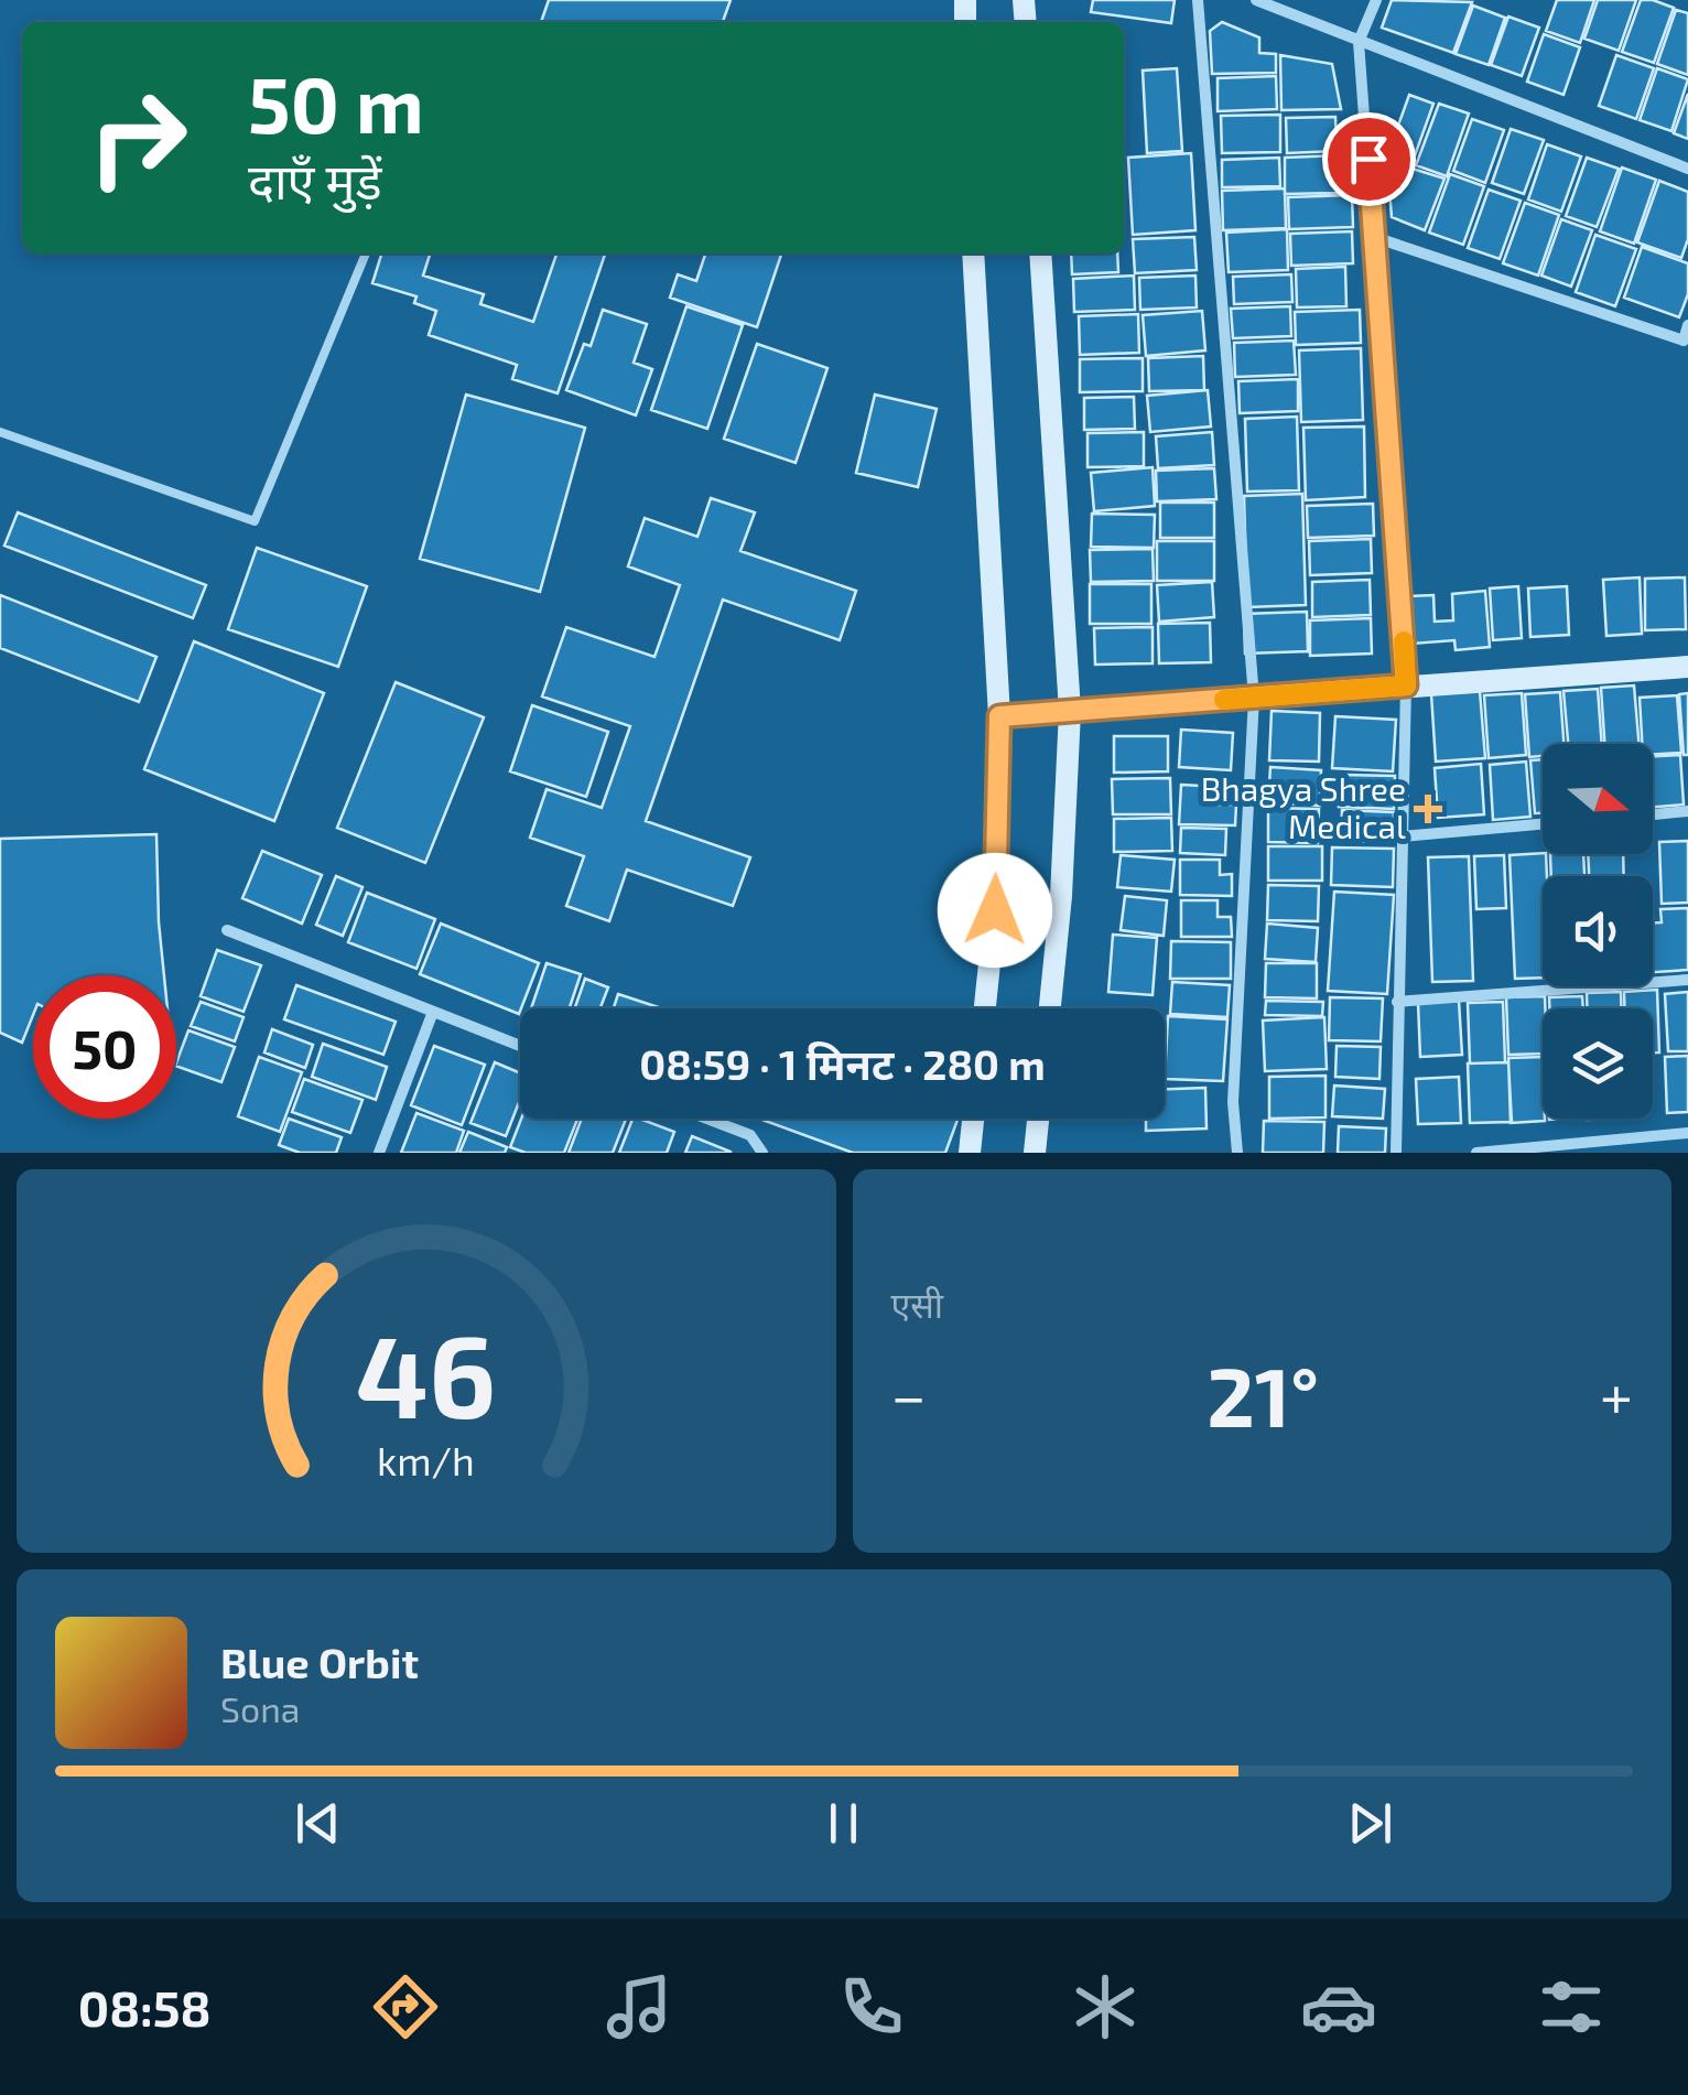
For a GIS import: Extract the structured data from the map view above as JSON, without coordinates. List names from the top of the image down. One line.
{"places":{"health":["Bhagya Shree Medical"]},"north":"right","page":{"turn":["50 m","दाएँ मुड़ें"],"limit":"50","trip":"08:59 · 1 मिनट · 280 m","tile":"एसी","heat":["−","21°","+"],"song":["Blue Orbit","Sona"],"tabs":"08:58","gauge":["46","km/h"]}}
